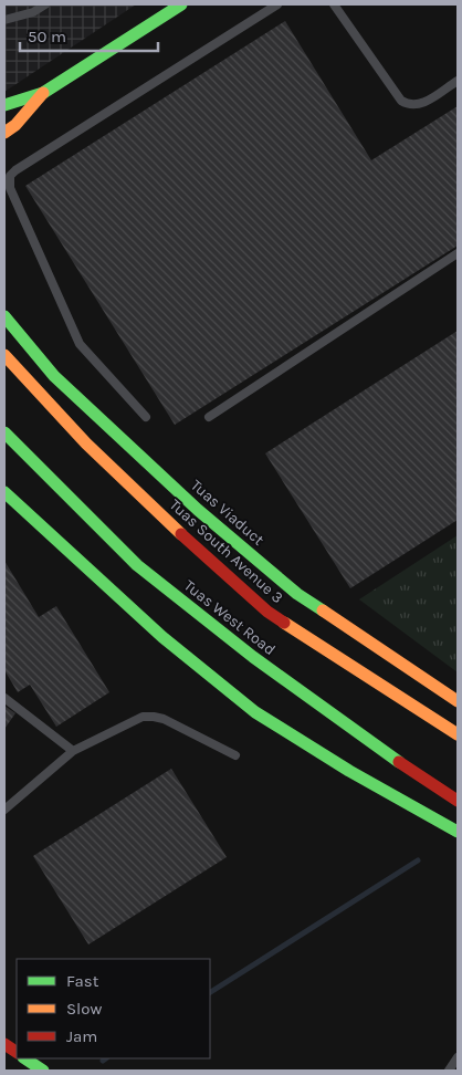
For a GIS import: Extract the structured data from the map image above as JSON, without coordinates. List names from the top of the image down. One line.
{"streets":{"main road":["Tuas Viaduct","Tuas South Avenue 3","Tuas West Road"]},"legend":["Fast","Slow","Jam"],"scale_bar":"50 m"}
